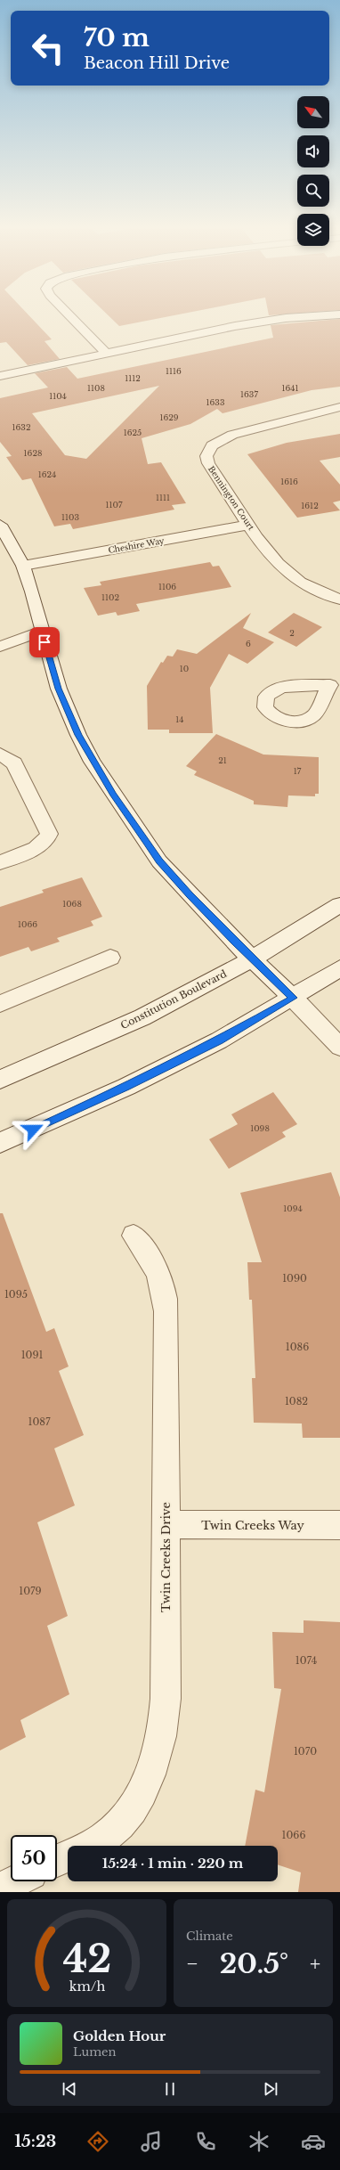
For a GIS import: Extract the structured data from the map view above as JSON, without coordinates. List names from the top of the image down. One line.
{"streets":{"street":["Bennington Court","Cheshire Way","Constitution Boulevard","Twin Creeks Way","Twin Creeks Drive"]},"crossings":[["Bennington Court","Cheshire Way"],["Twin Creeks Way","Twin Creeks Drive"]],"house_numbers":["1116","1112","1108","1641","1637","1104","1633","1629","1632","1625","1628","1624","1616","1111","1107","1612","1103","1106","1102","2","6","10","14","21","17","1068","1066","1098","1094","1090","1095","1086","1091","1082","1087","1079","1074","1070","1066"],"north":"top left","page":{"turn":["70 m","Beacon Hill Drive"],"limit":"50","trip":"15:24 · 1 min · 220 m","tile":"Climate","heat":["−","20.5°","+"],"song":["Golden Hour","Lumen"],"tabs":"15:23","gauge":["42","km/h"]}}
